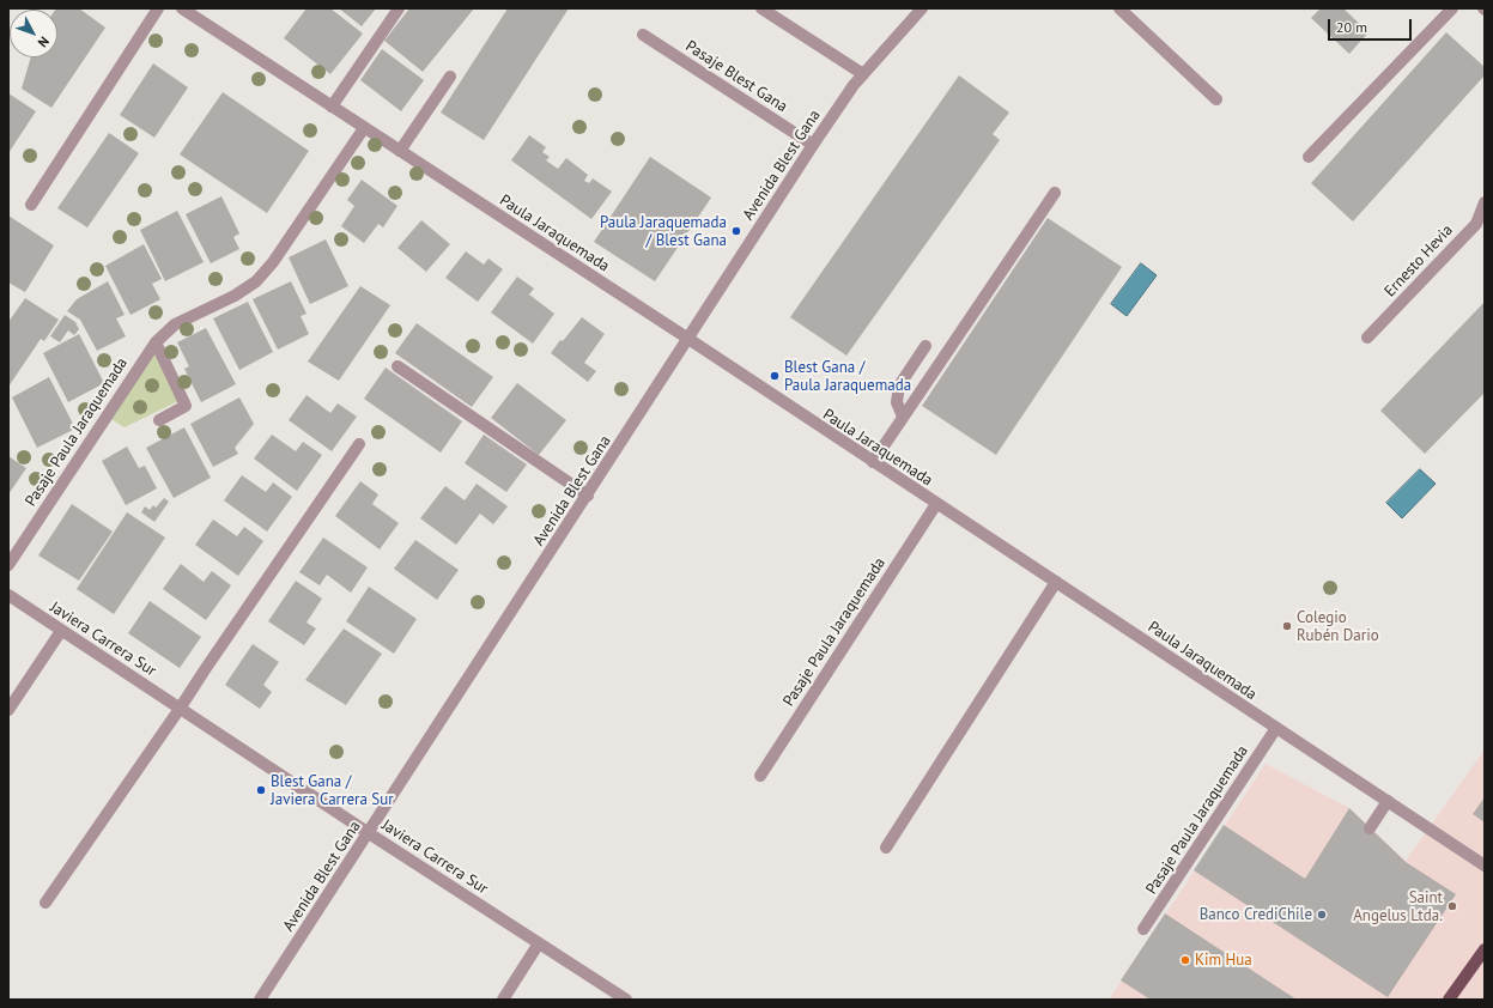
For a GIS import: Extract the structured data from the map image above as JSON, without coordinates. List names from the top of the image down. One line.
{"streets":{"street":["Pasaje Blest Gana","Avenida Blest Gana","Paula Jaraquemada","Ernesto Hevia","Pasaje Paula Jaraquemada","Javiera Carrera Sur"]},"crossings":[["Pasaje Blest Gana","Avenida Blest Gana"],["Avenida Blest Gana","Paula Jaraquemada"],["Avenida Blest Gana","Javiera Carrera Sur"],["Paula Jaraquemada","Pasaje Paula Jaraquemada"]],"places":["Paula Jaraquemada / Blest Gana","Blest Gana / Paula Jaraquemada","Colegio Rubén Dario","Blest Gana / Javiera Carrera Sur","Saint Angelus Ltda.","Banco CrediChile","Kim Hua"],"scale_bar":"20 m","north":"bottom right"}
